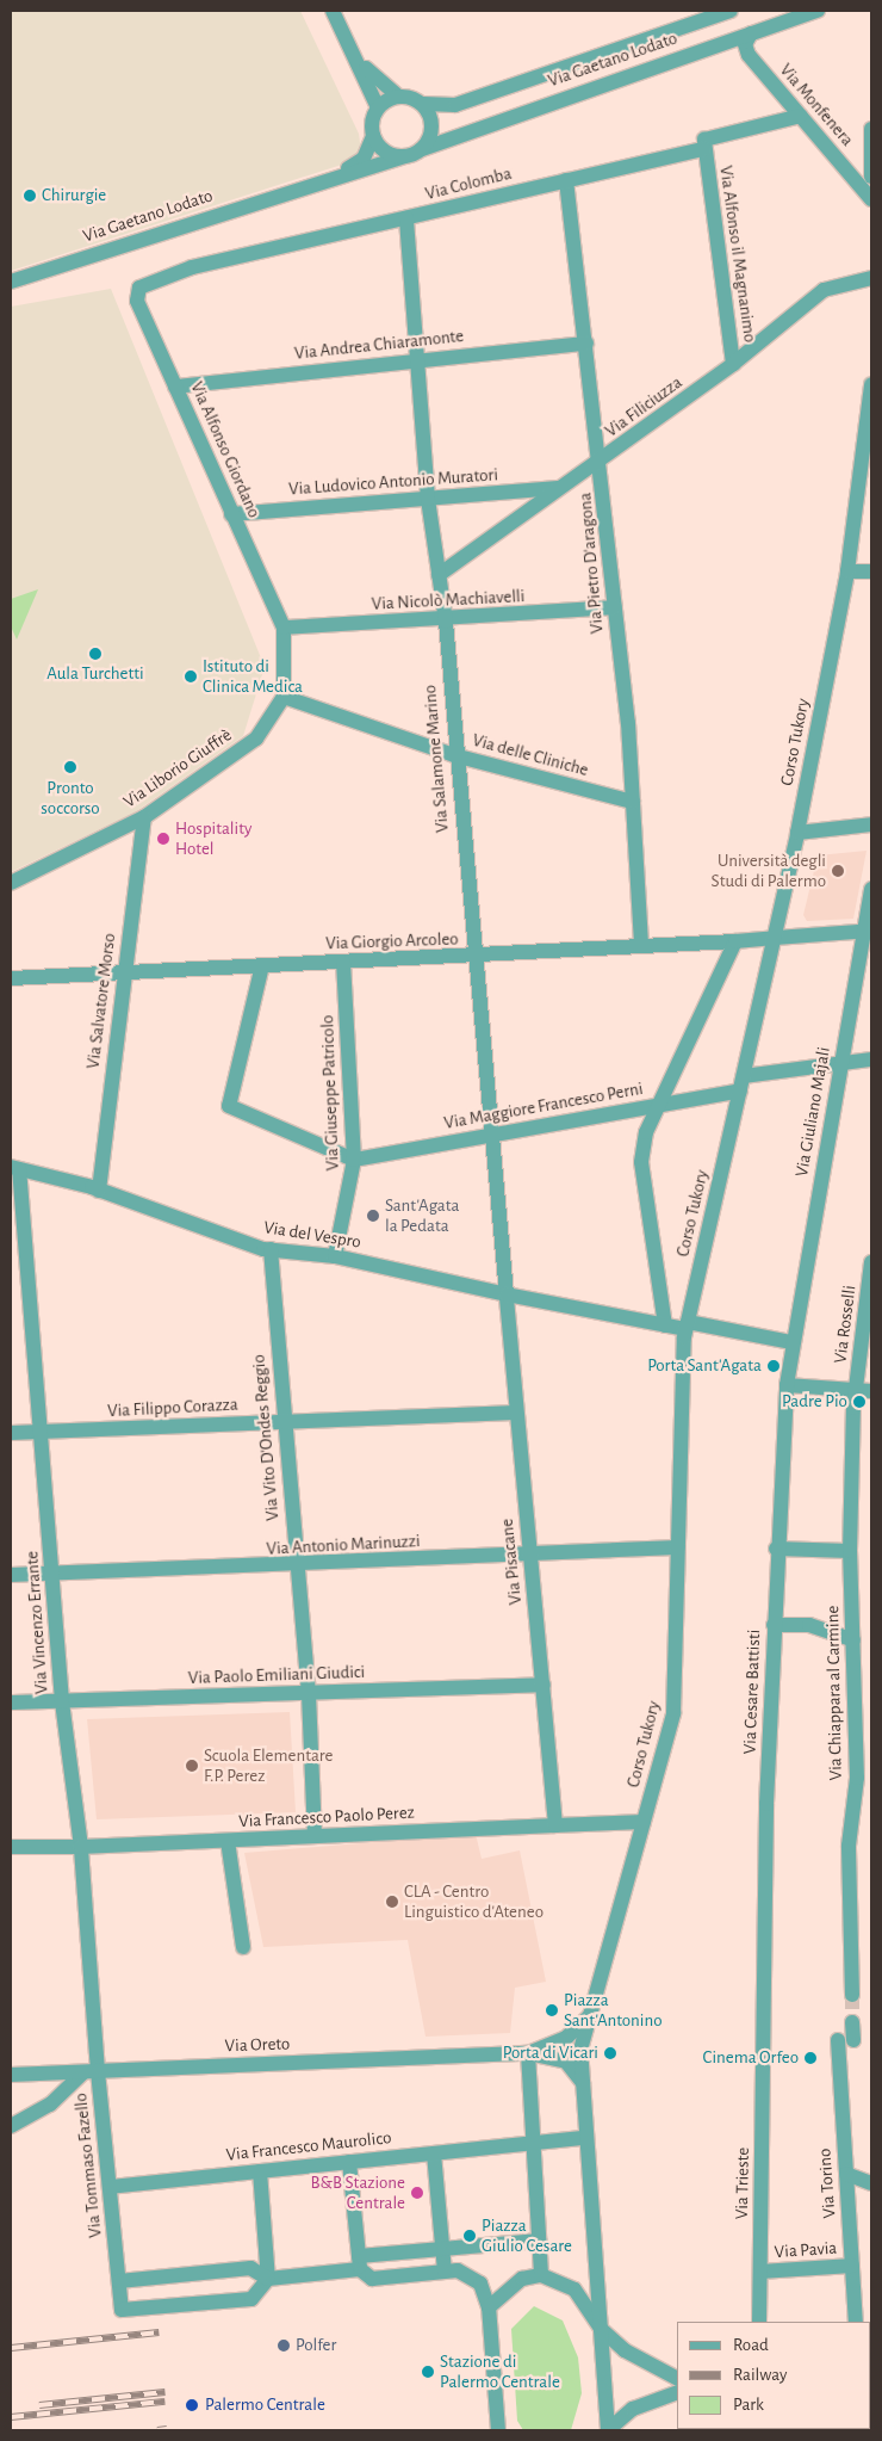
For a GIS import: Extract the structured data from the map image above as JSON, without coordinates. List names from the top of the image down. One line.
{"streets":{"street":["Via Gaetano Lodato","Via Monfenera","Via Colomba","Via Alfonso il Magnanimo","Via Andrea Chiaramonte","Via Filiciuzza","Via Alfonso Giordano","Via Ludovico Antonio Muratori","Via Pietro D'aragona","Via Nicolò Machiavelli","Corso Tukory","Via delle Cliniche","Via Salamone Marino","Via Liborio Giuffrè","Via Giorgio Arcoleo","Via Salvatore Morso","Via Giuseppe Patricolo","Via Maggiore Francesco Perni","Via Giuliano Majali","Via del Vespro","Via Rosselli","Via Filippo Corazza","Via Vito D'Ondes Reggio","Via Antonio Marinuzzi","Via Pisacane","Via Vincenzo Errante","Via Paolo Emiliani Giudici","Via Cesare Battisti","Via Chiappara al Carmine","Via Francesco Paolo Perez","Via Oreto","Via Francesco Maurolico","Via Tommaso Fazello","Via Trieste","Via Torino","Via Pavia"]},"crossings":[["Via Gaetano Lodato","Via Monfenera"],["Via Monfenera","Via Colomba"],["Via Colomba","Via Alfonso il Magnanimo"],["Via Colomba","Via Alfonso Giordano"],["Via Colomba","Via Pietro D'aragona"],["Via Colomba","Via Salamone Marino"],["Via Alfonso il Magnanimo","Via Filiciuzza"],["Via Andrea Chiaramonte","Via Alfonso Giordano"],["Via Andrea Chiaramonte","Via Pietro D'aragona"],["Via Andrea Chiaramonte","Via Salamone Marino"],["Via Filiciuzza","Via Ludovico Antonio Muratori"],["Via Filiciuzza","Via Pietro D'aragona"],["Via Filiciuzza","Via Salamone Marino"],["Via Alfonso Giordano","Via Ludovico Antonio Muratori"],["Via Alfonso Giordano","Via Nicolò Machiavelli"],["Via Ludovico Antonio Muratori","Via Salamone Marino"],["Via Pietro D'aragona","Via Nicolò Machiavelli"],["Via Pietro D'aragona","Via delle Cliniche"],["Via Pietro D'aragona","Via Giorgio Arcoleo"],["Via Nicolò Machiavelli","Via Salamone Marino"],["Corso Tukory","Via Giorgio Arcoleo"],["Corso Tukory","Via Maggiore Francesco Perni"],["Corso Tukory","Via del Vespro"],["Corso Tukory","Via Antonio Marinuzzi"],["Corso Tukory","Via Francesco Paolo Perez"],["Corso Tukory","Via Francesco Maurolico"],["Via delle Cliniche","Via Salamone Marino"],["Via delle Cliniche","Via Liborio Giuffrè"],["Via Salamone Marino","Via Giorgio Arcoleo"],["Via Salamone Marino","Via Maggiore Francesco Perni"],["Via Salamone Marino","Via del Vespro"],["Via Salamone Marino","Via Pisacane"],["Via Liborio Giuffrè","Via Salvatore Morso"],["Via Giorgio Arcoleo","Via Salvatore Morso"],["Via Giorgio Arcoleo","Via Giuseppe Patricolo"],["Via Giorgio Arcoleo","Via Giuliano Majali"],["Via Salvatore Morso","Via del Vespro"],["Via Giuseppe Patricolo","Via Maggiore Francesco Perni"],["Via Giuseppe Patricolo","Via del Vespro"],["Via Maggiore Francesco Perni","Via Giuliano Majali"],["Via Giuliano Majali","Via del Vespro"],["Via Giuliano Majali","Via Cesare Battisti"],["Via del Vespro","Via Vito D'Ondes Reggio"],["Via del Vespro","Via Pisacane"],["Via del Vespro","Via Vincenzo Errante"],["Via del Vespro","Via Cesare Battisti"],["Via Rosselli","Via Chiappara al Carmine"],["Via Filippo Corazza","Via Vito D'Ondes Reggio"],["Via Filippo Corazza","Via Pisacane"],["Via Filippo Corazza","Via Vincenzo Errante"],["Via Vito D'Ondes Reggio","Via Antonio Marinuzzi"],["Via Vito D'Ondes Reggio","Via Paolo Emiliani Giudici"],["Via Vito D'Ondes Reggio","Via Francesco Paolo Perez"],["Via Antonio Marinuzzi","Via Pisacane"],["Via Antonio Marinuzzi","Via Vincenzo Errante"],["Via Pisacane","Via Paolo Emiliani Giudici"],["Via Pisacane","Via Francesco Paolo Perez"],["Via Vincenzo Errante","Via Paolo Emiliani Giudici"],["Via Vincenzo Errante","Via Francesco Paolo Perez"],["Via Vincenzo Errante","Via Oreto"],["Via Vincenzo Errante","Via Tommaso Fazello"],["Via Cesare Battisti","Via Trieste"],["Via Oreto","Via Tommaso Fazello"],["Via Francesco Maurolico","Via Tommaso Fazello"],["Via Trieste","Via Pavia"],["Via Torino","Via Pavia"]],"places":["Chirurgie","Aula Turchetti","Istituto di Clinica Medica","Pronto soccorso","Hospitality Hotel","Università degli Studi di Palermo","Sant'Agata la Pedata","Porta Sant'Agata","Padre Pio","Scuola Elementare F.P. Perez","CLA - Centro Linguistico d'Ateneo","Piazza Sant'Antonino","Porta di Vicari","Cinema Orfeo","B&B Stazione Centrale","Piazza Giulio Cesare","Polfer","Stazione di Palermo Centrale","Palermo Centrale"],"legend":["Road","Railway","Park"]}
